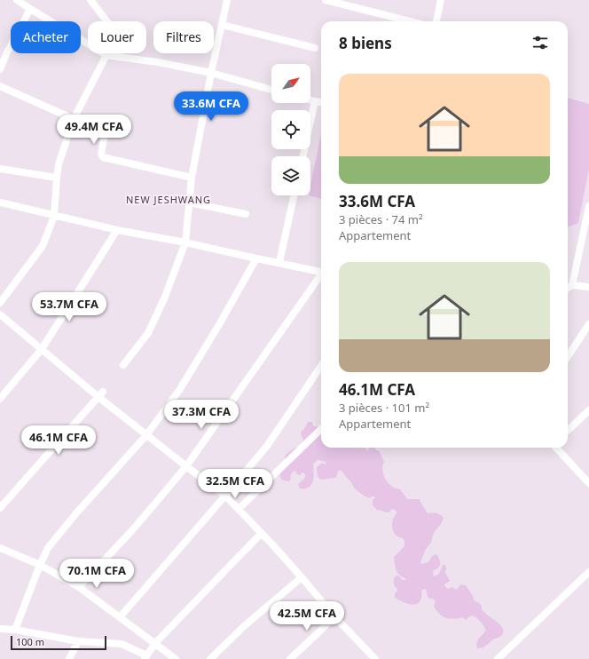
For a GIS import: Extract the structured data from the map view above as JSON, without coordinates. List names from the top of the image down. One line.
{"districts":["NEW JESHWANG"],"scale_bar":"100 m","north":"top right","page":{"chip":["Acheter","Louer","Filtres"],"heading":"8 biens","list":[{"name":"33.6M CFA","note":"3 pièces · 74 m² · Appartement"},{"name":"46.1M CFA","note":"3 pièces · 101 m² · Appartement"}],"price":["33.6M CFA","49.4M CFA","53.7M CFA","37.3M CFA","46.1M CFA","32.5M CFA","70.1M CFA","42.5M CFA"],"scale":"100 m"}}
